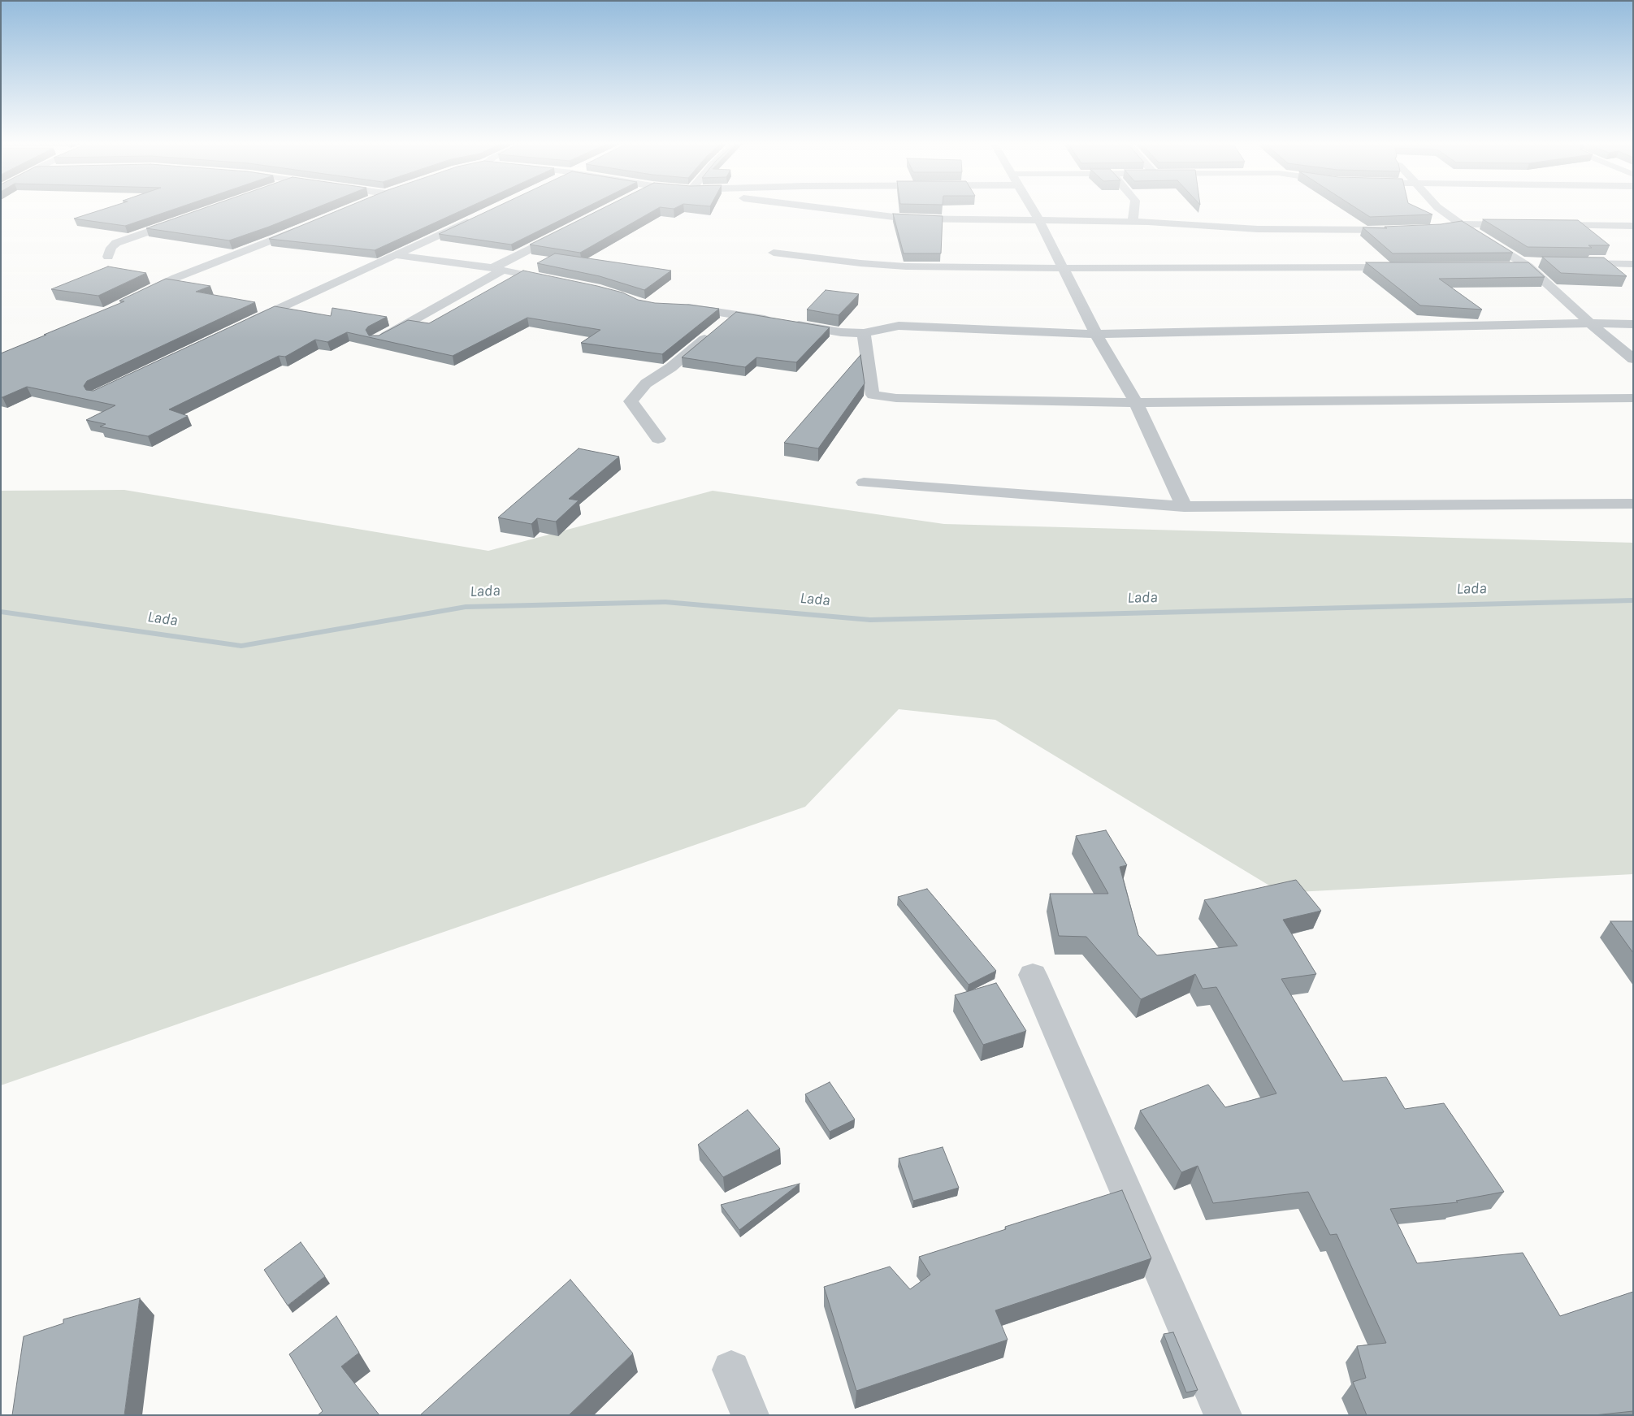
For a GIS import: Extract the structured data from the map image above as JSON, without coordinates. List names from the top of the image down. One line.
{"water":["Lada"]}
